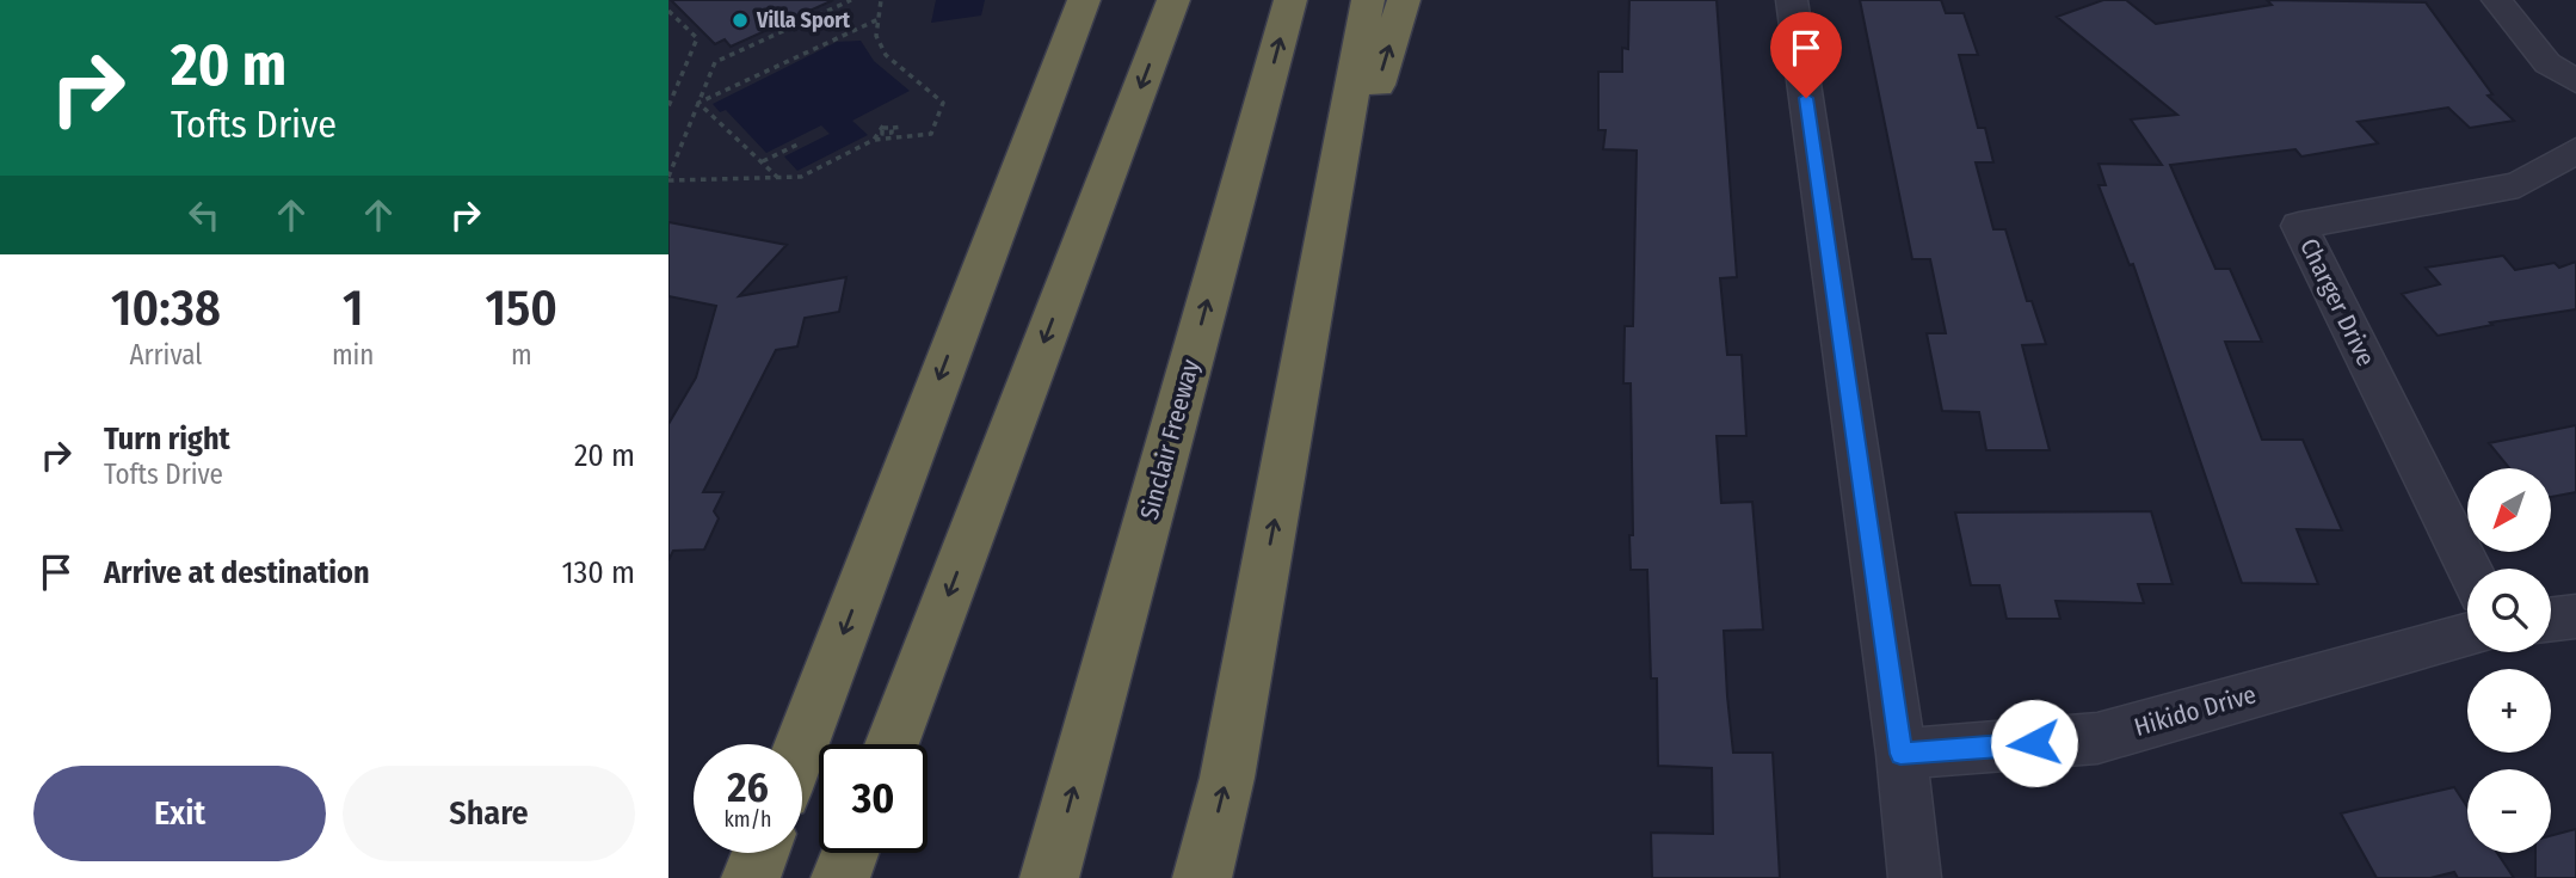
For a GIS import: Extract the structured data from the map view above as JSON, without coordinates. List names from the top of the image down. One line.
{"streets":{"highway":["Sinclair Freeway"],"street":["Charger Drive","Hikido Drive"]},"places":["Villa Sport"],"north":"bottom left","page":{"turn":["20 m","Tofts Drive"],"eta":["10:38","Arrival","1","min","150","m"],"list":[{"name":"Turn right","note":"Tofts Drive","value":"20 m"},{"name":"Arrive at destination","value":"130 m"}],"map_buttons":["+","−"],"speed":"26 km/h","limit":"30","buttons":["Exit","Share"]}}
